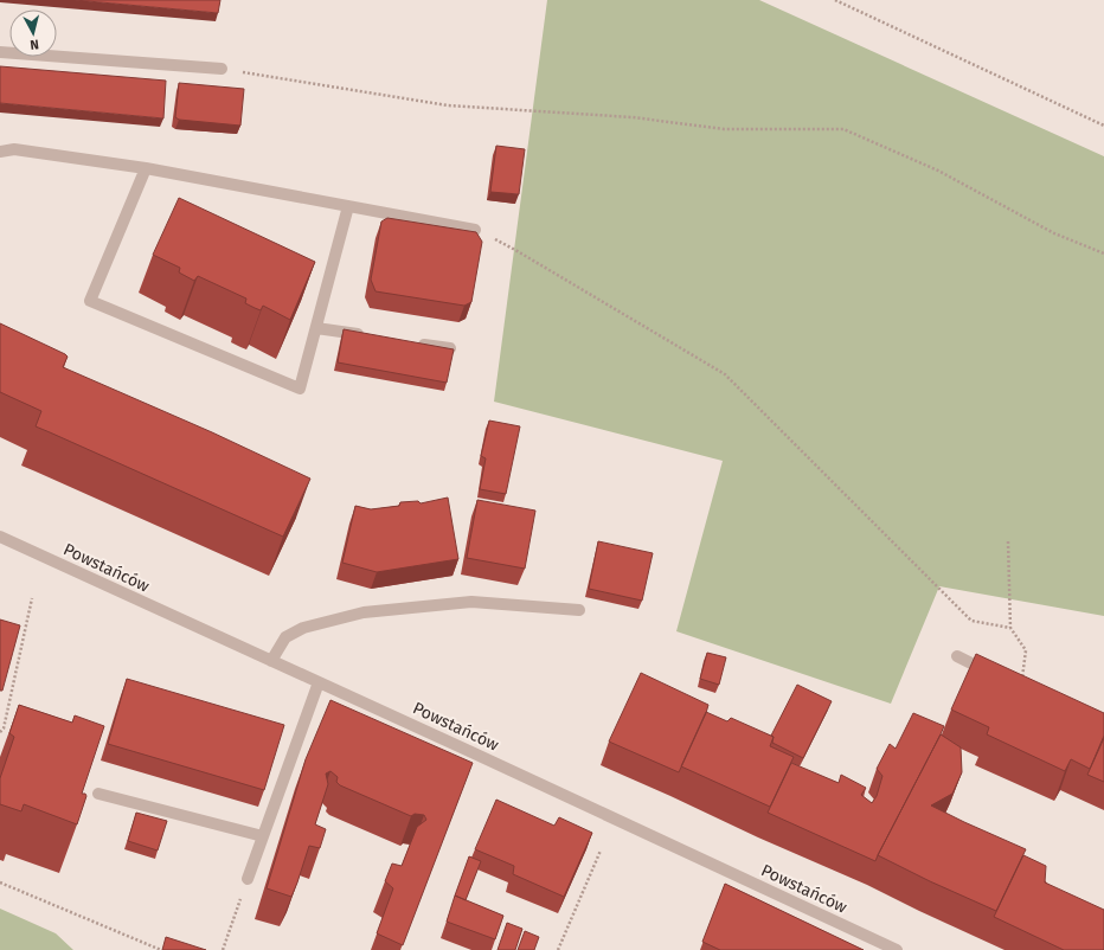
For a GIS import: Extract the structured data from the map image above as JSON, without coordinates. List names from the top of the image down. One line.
{"streets":{"street":["Powstańców"]},"north":"bottom"}
